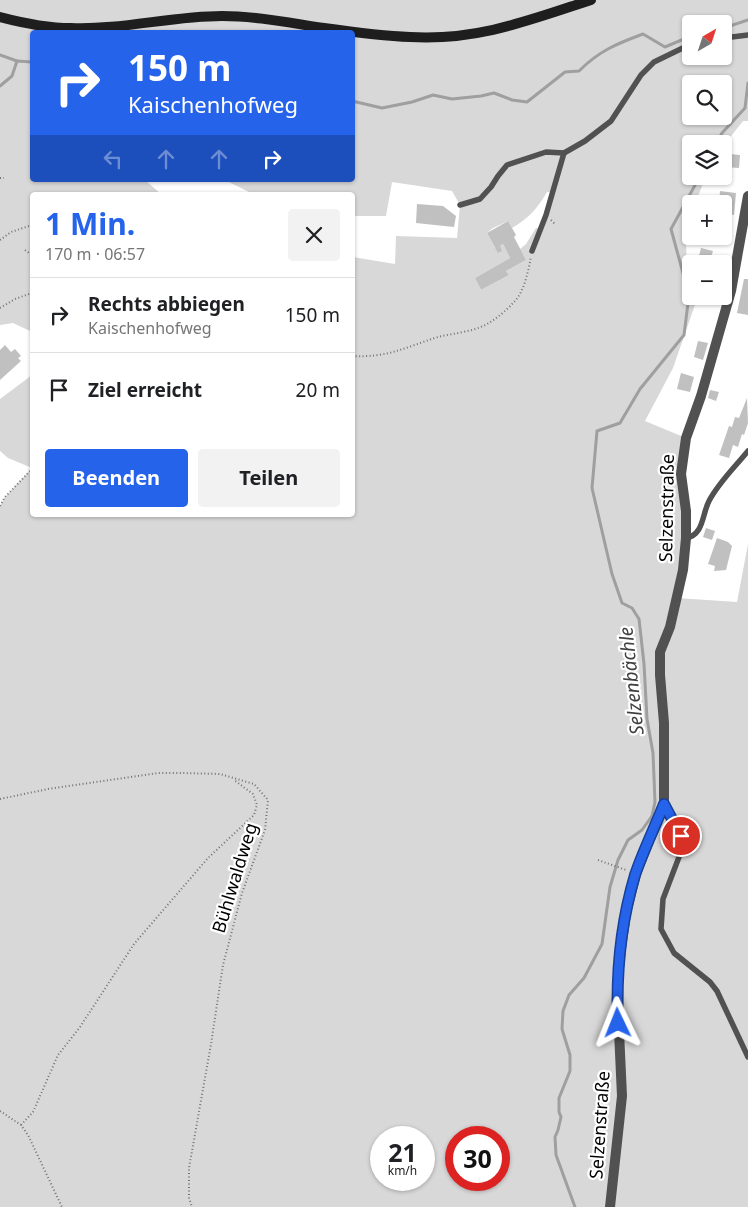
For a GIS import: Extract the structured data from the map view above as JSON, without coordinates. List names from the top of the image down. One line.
{"streets":{"street":["Selzenstraße"],"path":["Bühlwaldweg"]},"water":["Selzenbächle"],"north":"top right","page":{"map_buttons":["+","−"],"turn":["150 m","Kaischenhofweg"],"heading":["1 Min.","170 m · 06:57"],"list":[{"name":"Rechts abbiegen","note":"Kaischenhofweg","value":"150 m"},{"name":"Ziel erreicht","value":"20 m"}],"buttons":["Beenden","Teilen"],"speed":"21 km/h","limit":"30"}}
